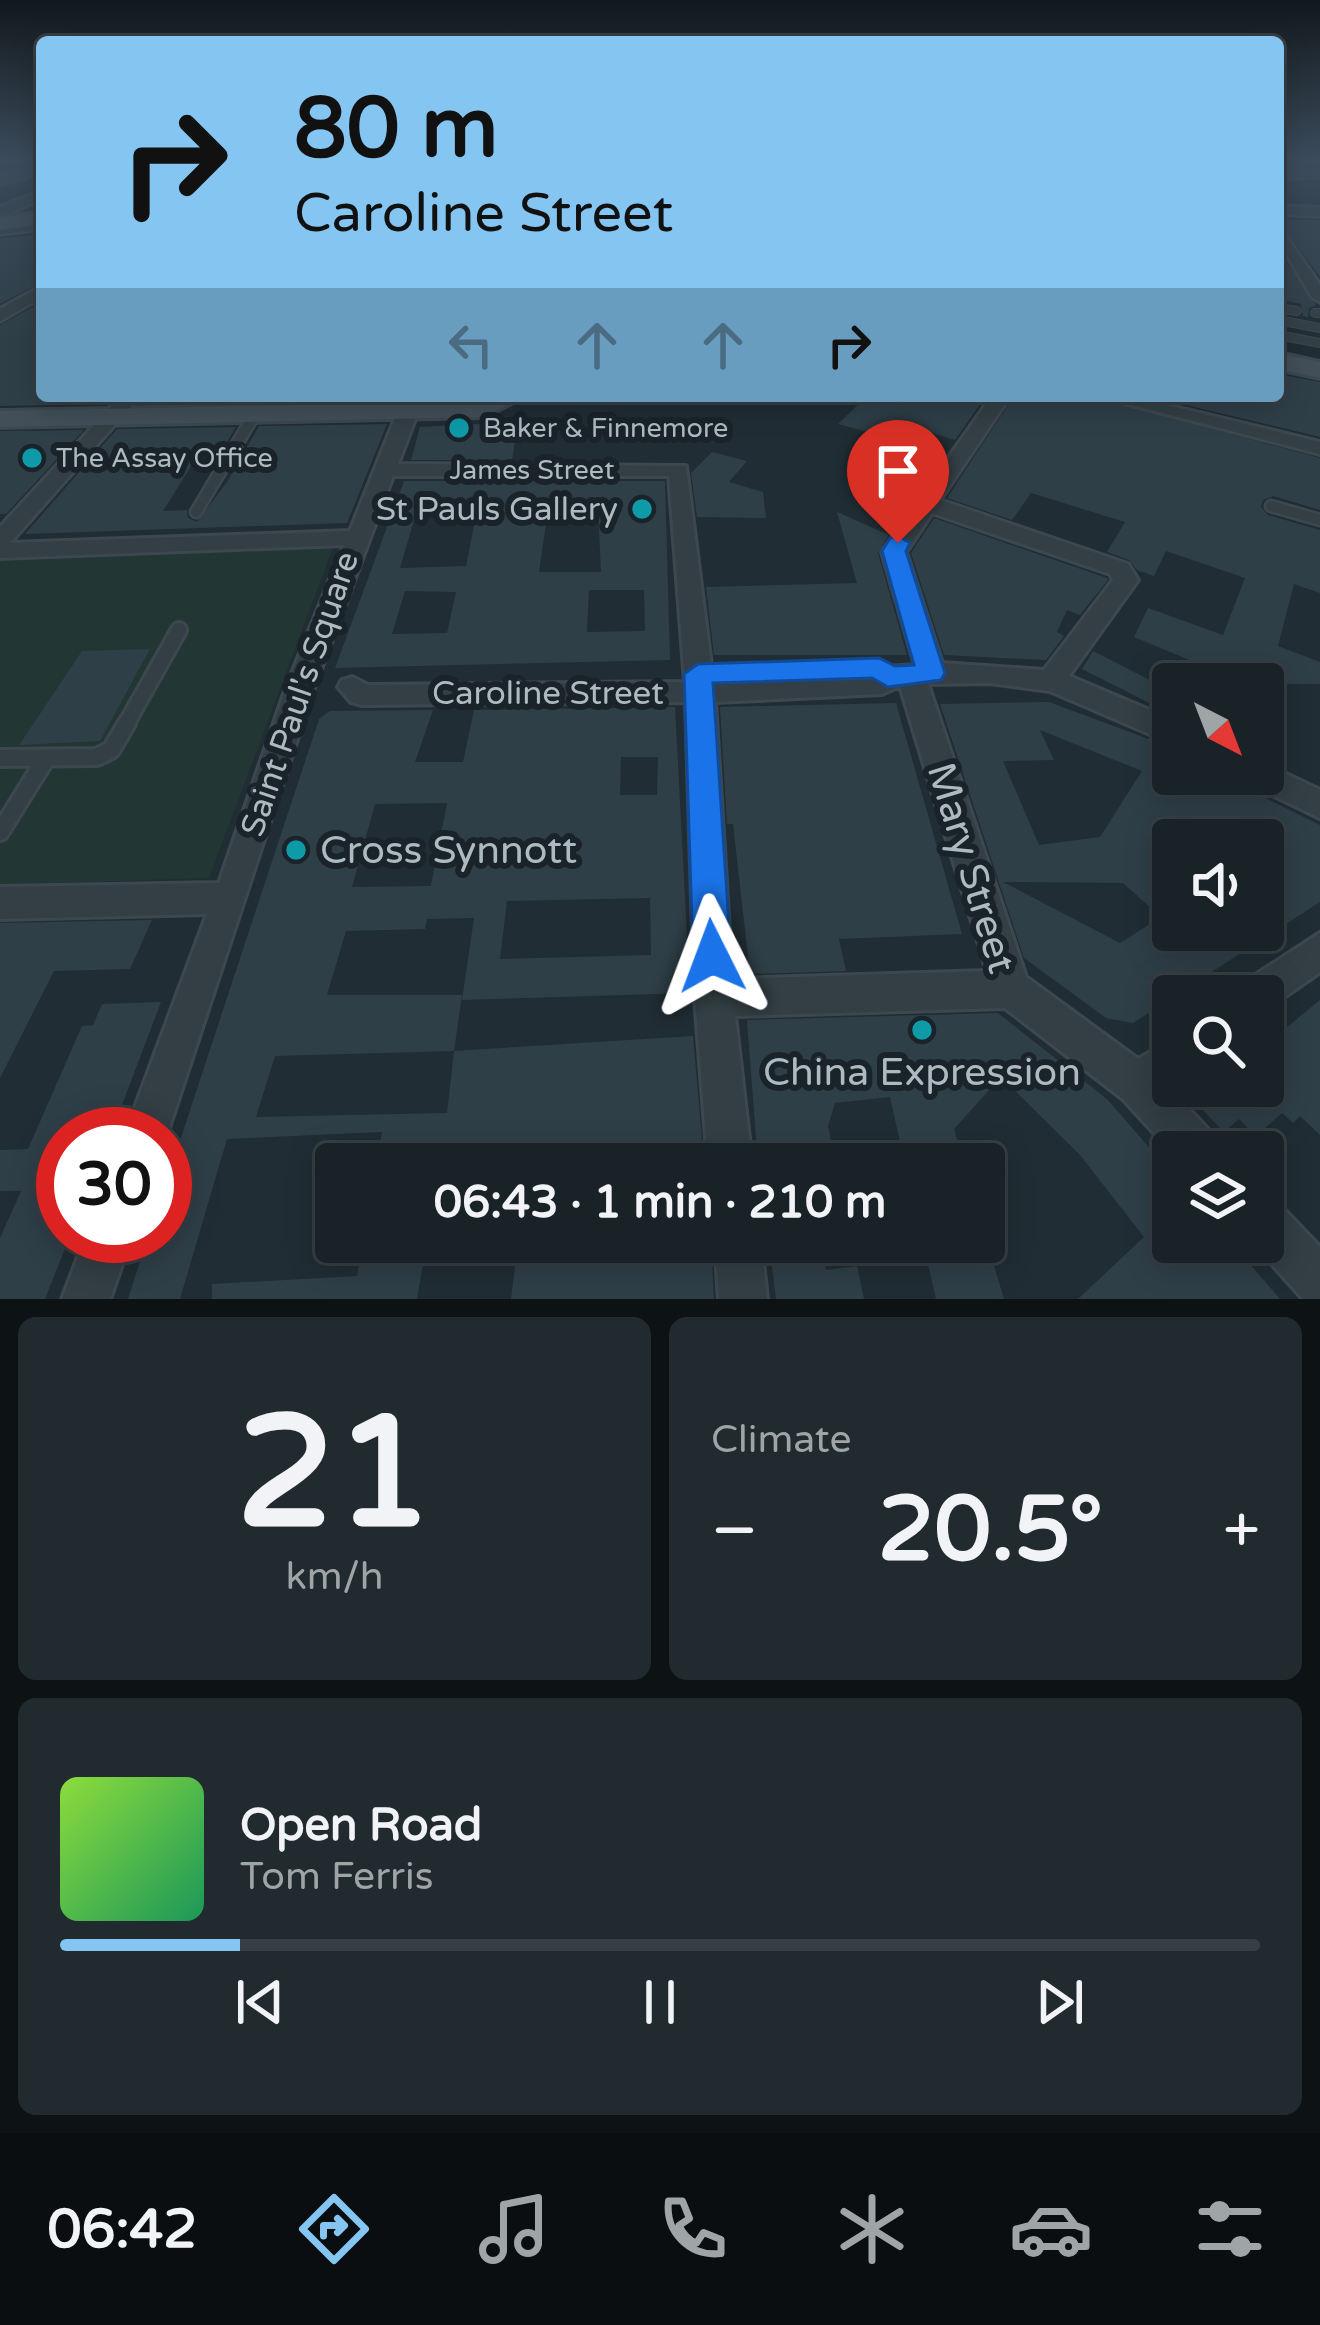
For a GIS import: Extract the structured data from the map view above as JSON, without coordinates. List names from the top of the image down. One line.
{"streets":{"street":["James Street","Caroline Street","Saint Paul's Square","Mary Street"]},"crossings":[["James Street","Caroline Street"],["Caroline Street","Saint Paul's Square"],["Caroline Street","Mary Street"]],"places":["Baker & Finnemore","The Assay Office","St Pauls Gallery","Cross Synnott","China Expression"],"north":"bottom right","page":{"turn":["80 m","Caroline Street"],"limit":"30","trip":"06:43 · 1 min · 210 m","tile":[["21","km/h"],"Climate"],"heat":["−","20.5°","+"],"song":["Open Road","Tom Ferris"],"tabs":"06:42"}}
